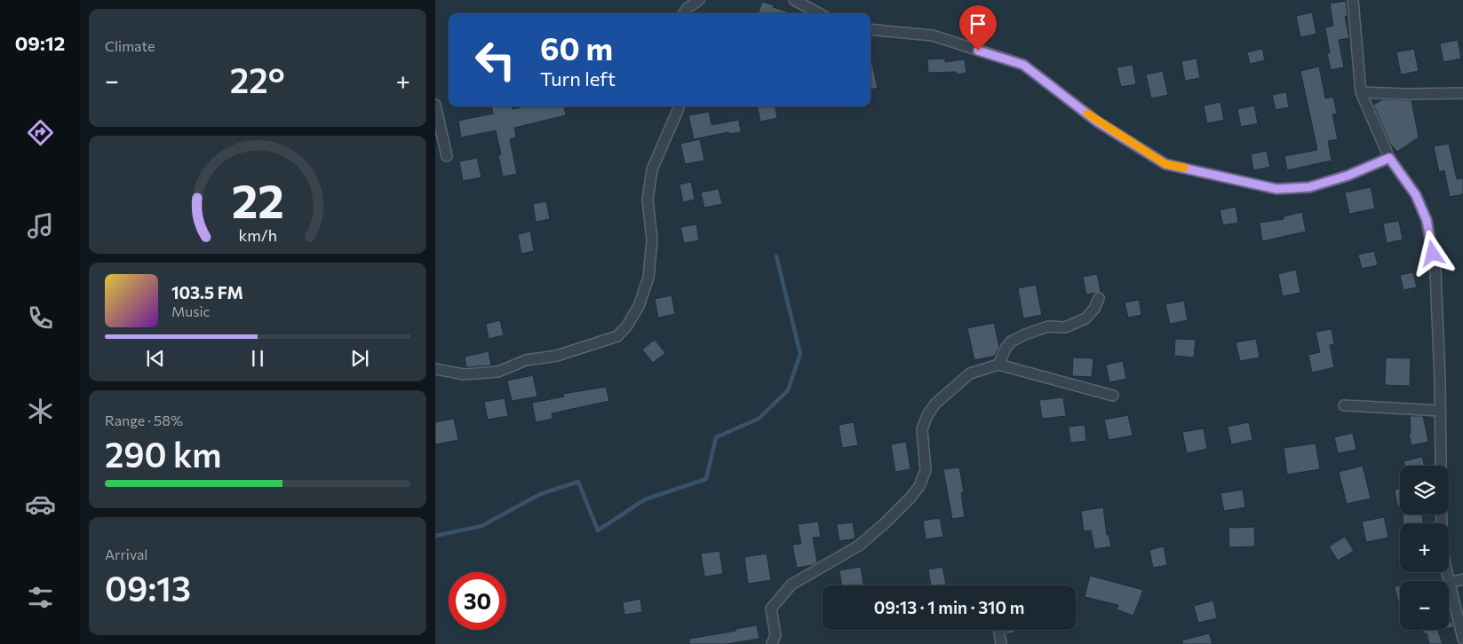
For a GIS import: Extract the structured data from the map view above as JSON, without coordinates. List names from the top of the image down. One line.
{"page":{"tabs":"09:12","tile":["Climate",["Range · 58%","290 km"],["Arrival","09:13"]],"turn":["60 m","Turn left"],"heat":["−","22°","+"],"song":["103.5 FM","Music"],"map_buttons":["+","−"],"limit":"30","trip":"09:13 · 1 min · 310 m","gauge":["22","km/h"]}}
